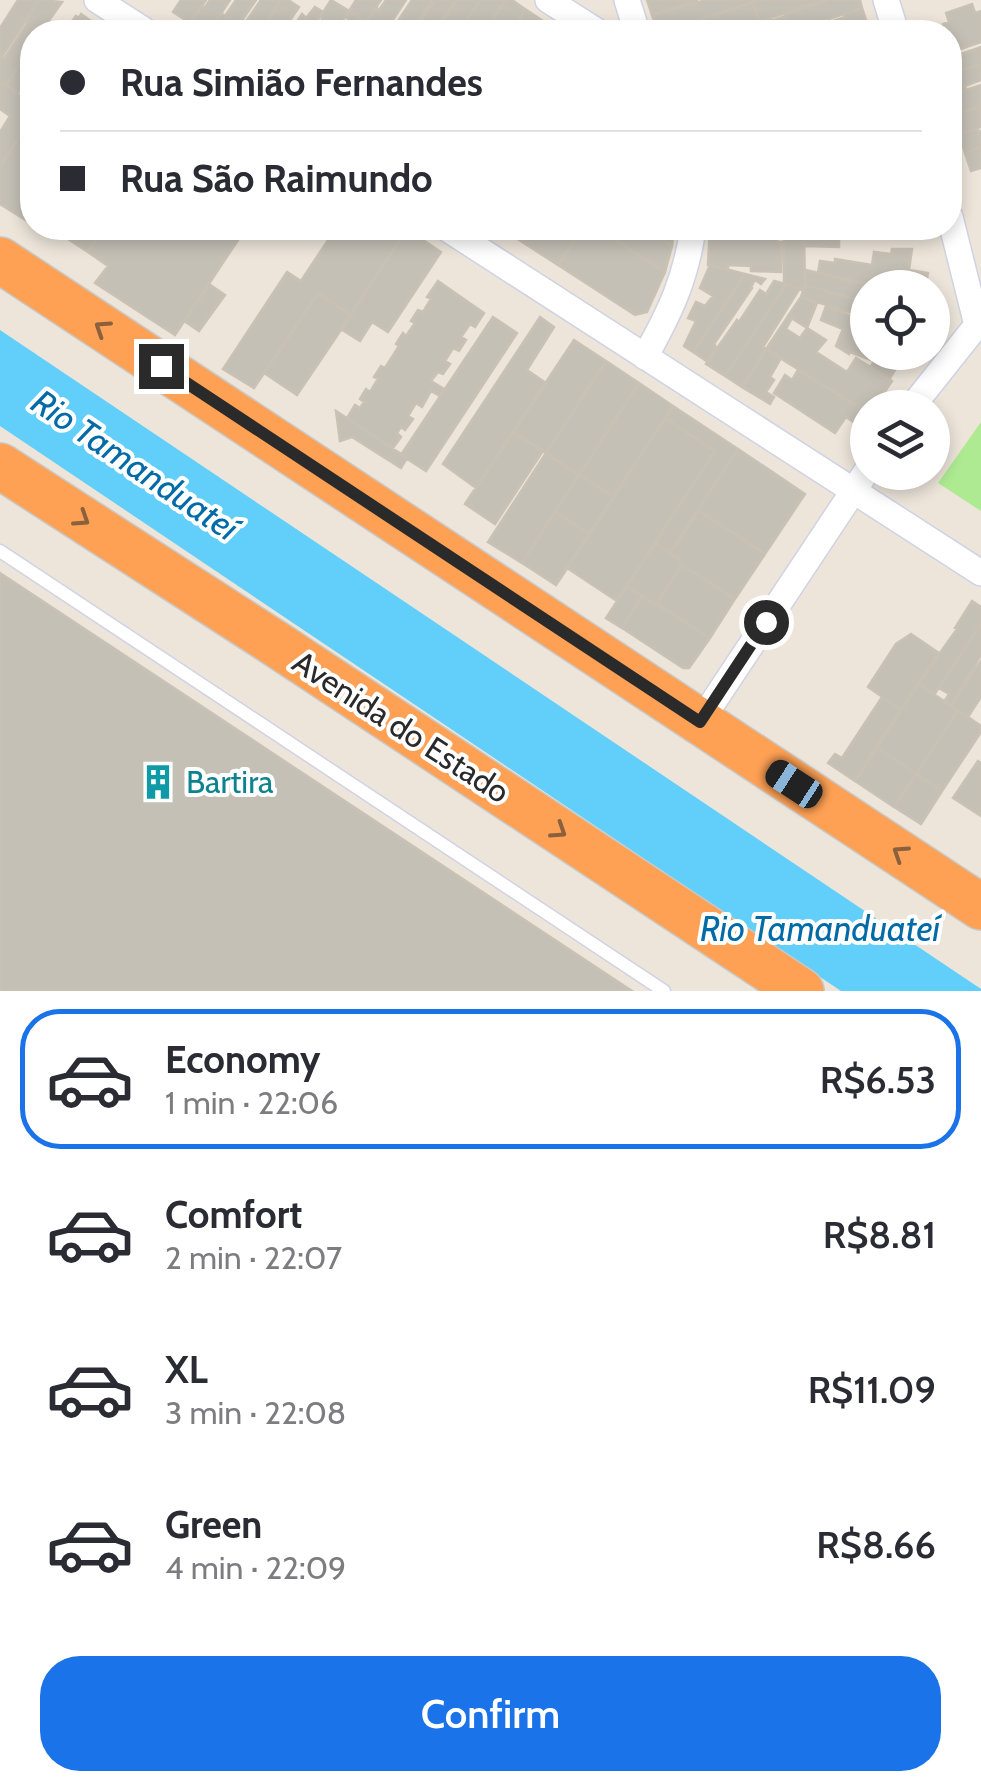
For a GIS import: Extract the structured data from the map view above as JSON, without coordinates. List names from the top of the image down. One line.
{"streets":{"highway":["Avenida do Estado"]},"water":["Rio Tamanduateí"],"places":{"building":["Bartira"]},"page":{"banner":["Rua Simião Fernandes","Rua São Raimundo"],"list":[{"name":"Economy","note":"1 min · 22:06","value":"R$6.53"},{"name":"Comfort","note":"2 min · 22:07","value":"R$8.81"},{"name":"XL","note":"3 min · 22:08","value":"R$11.09"},{"name":"Green","note":"4 min · 22:09","value":"R$8.66"}],"buttons":"Confirm"}}
